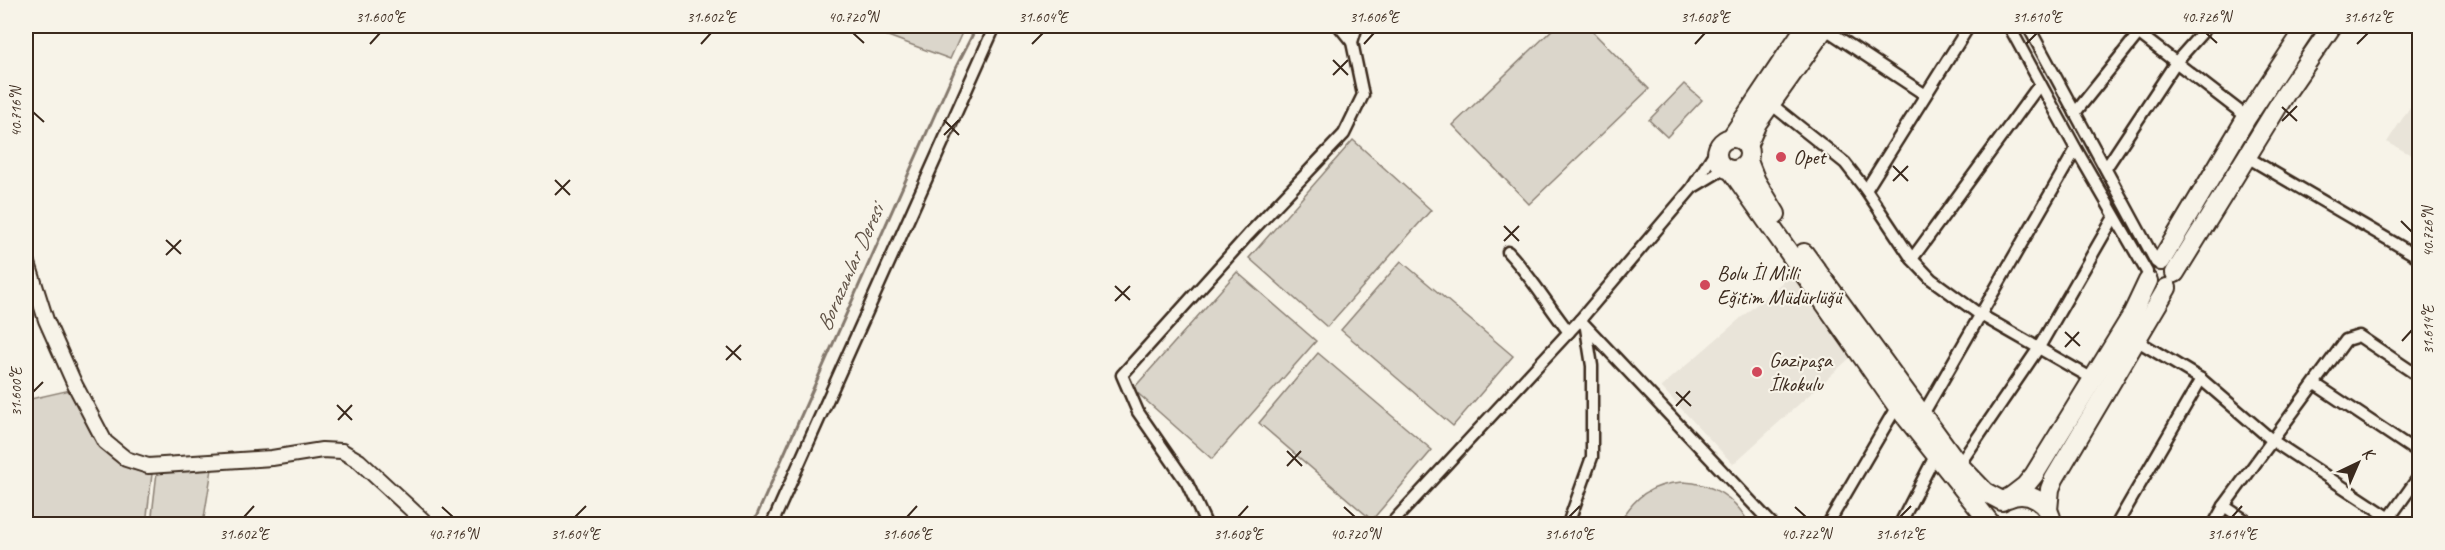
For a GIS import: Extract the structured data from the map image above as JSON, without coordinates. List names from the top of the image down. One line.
{"water":["Borazanlar Deresi"],"places":["Opet","Bolu İl Milli Eğitim Müdürlüğü","Gazipaşa İlkokulu"],"north":"top right","coordinates":["31.600°E","31.602°E","40.720°N","31.604°E","31.606°E","31.608°E","31.610°E","40.726°N","31.612°E","40.716°N","31.614°E","40.722°N"]}
